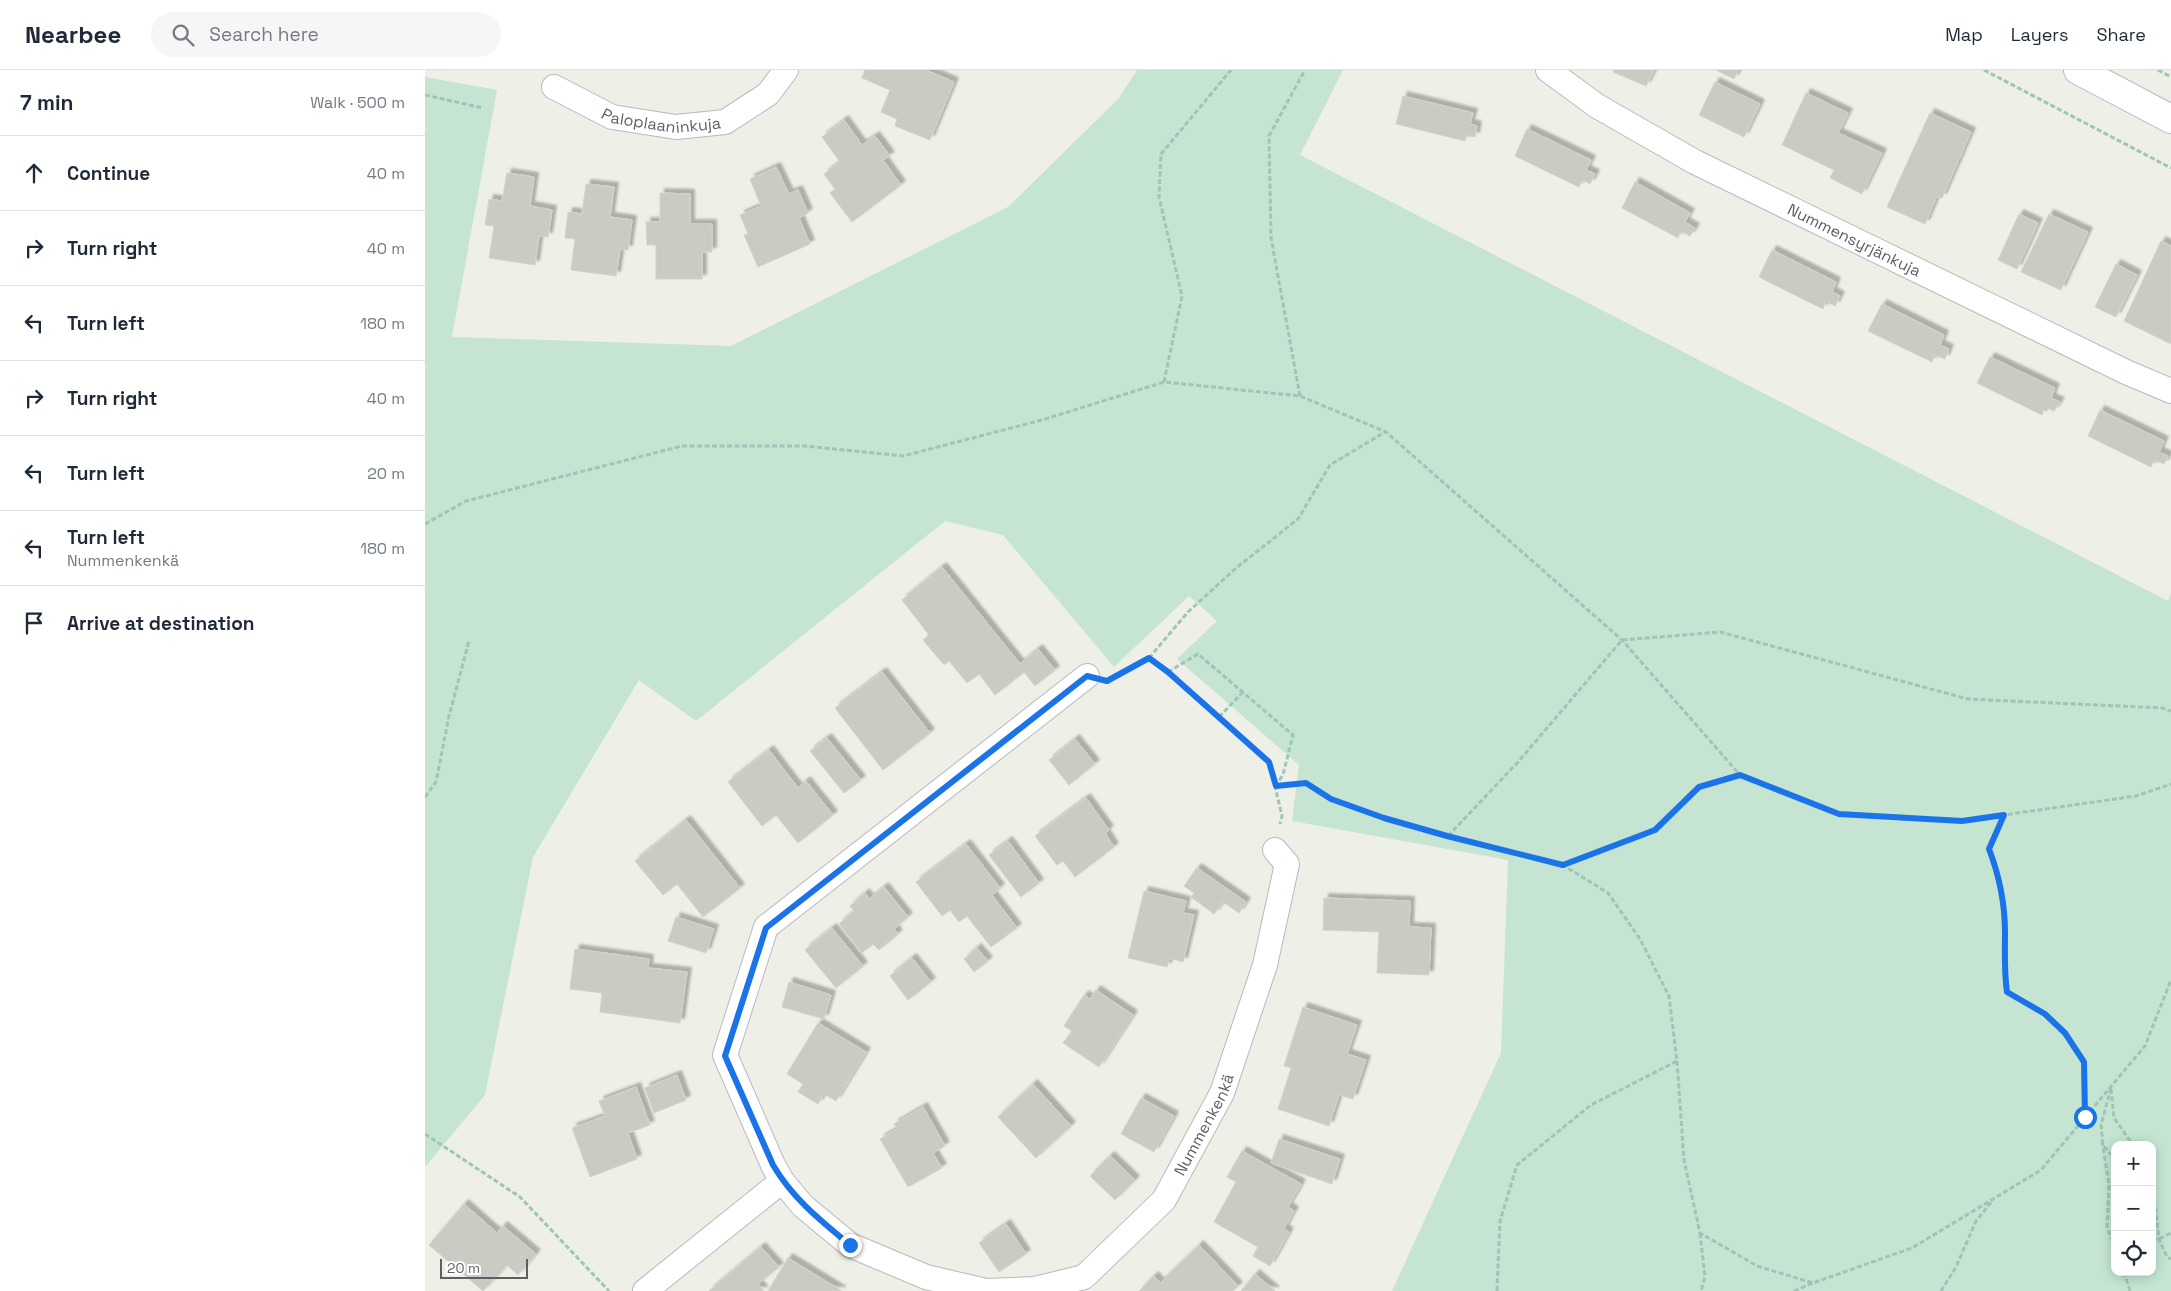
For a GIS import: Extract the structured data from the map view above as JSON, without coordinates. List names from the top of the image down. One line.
{"streets":{"street":["Paloplaaninkuja","Nummensyrjänkuja","Nummenkenkä"]},"scale_bar":"20 m","page":{"header":"Nearbee","search":"Search here","nav":["Map","Layers","Share"],"heading":["7 min","Walk · 500 m"],"list":[["Continue","40 m"],["Turn right","40 m"],["Turn left","180 m"],["Turn right","40 m"],["Turn left","20 m"],["Turn left","Nummenkenkä","180 m"],"Arrive at destination"],"map_buttons":["+","−"],"scale":"20 m"}}
